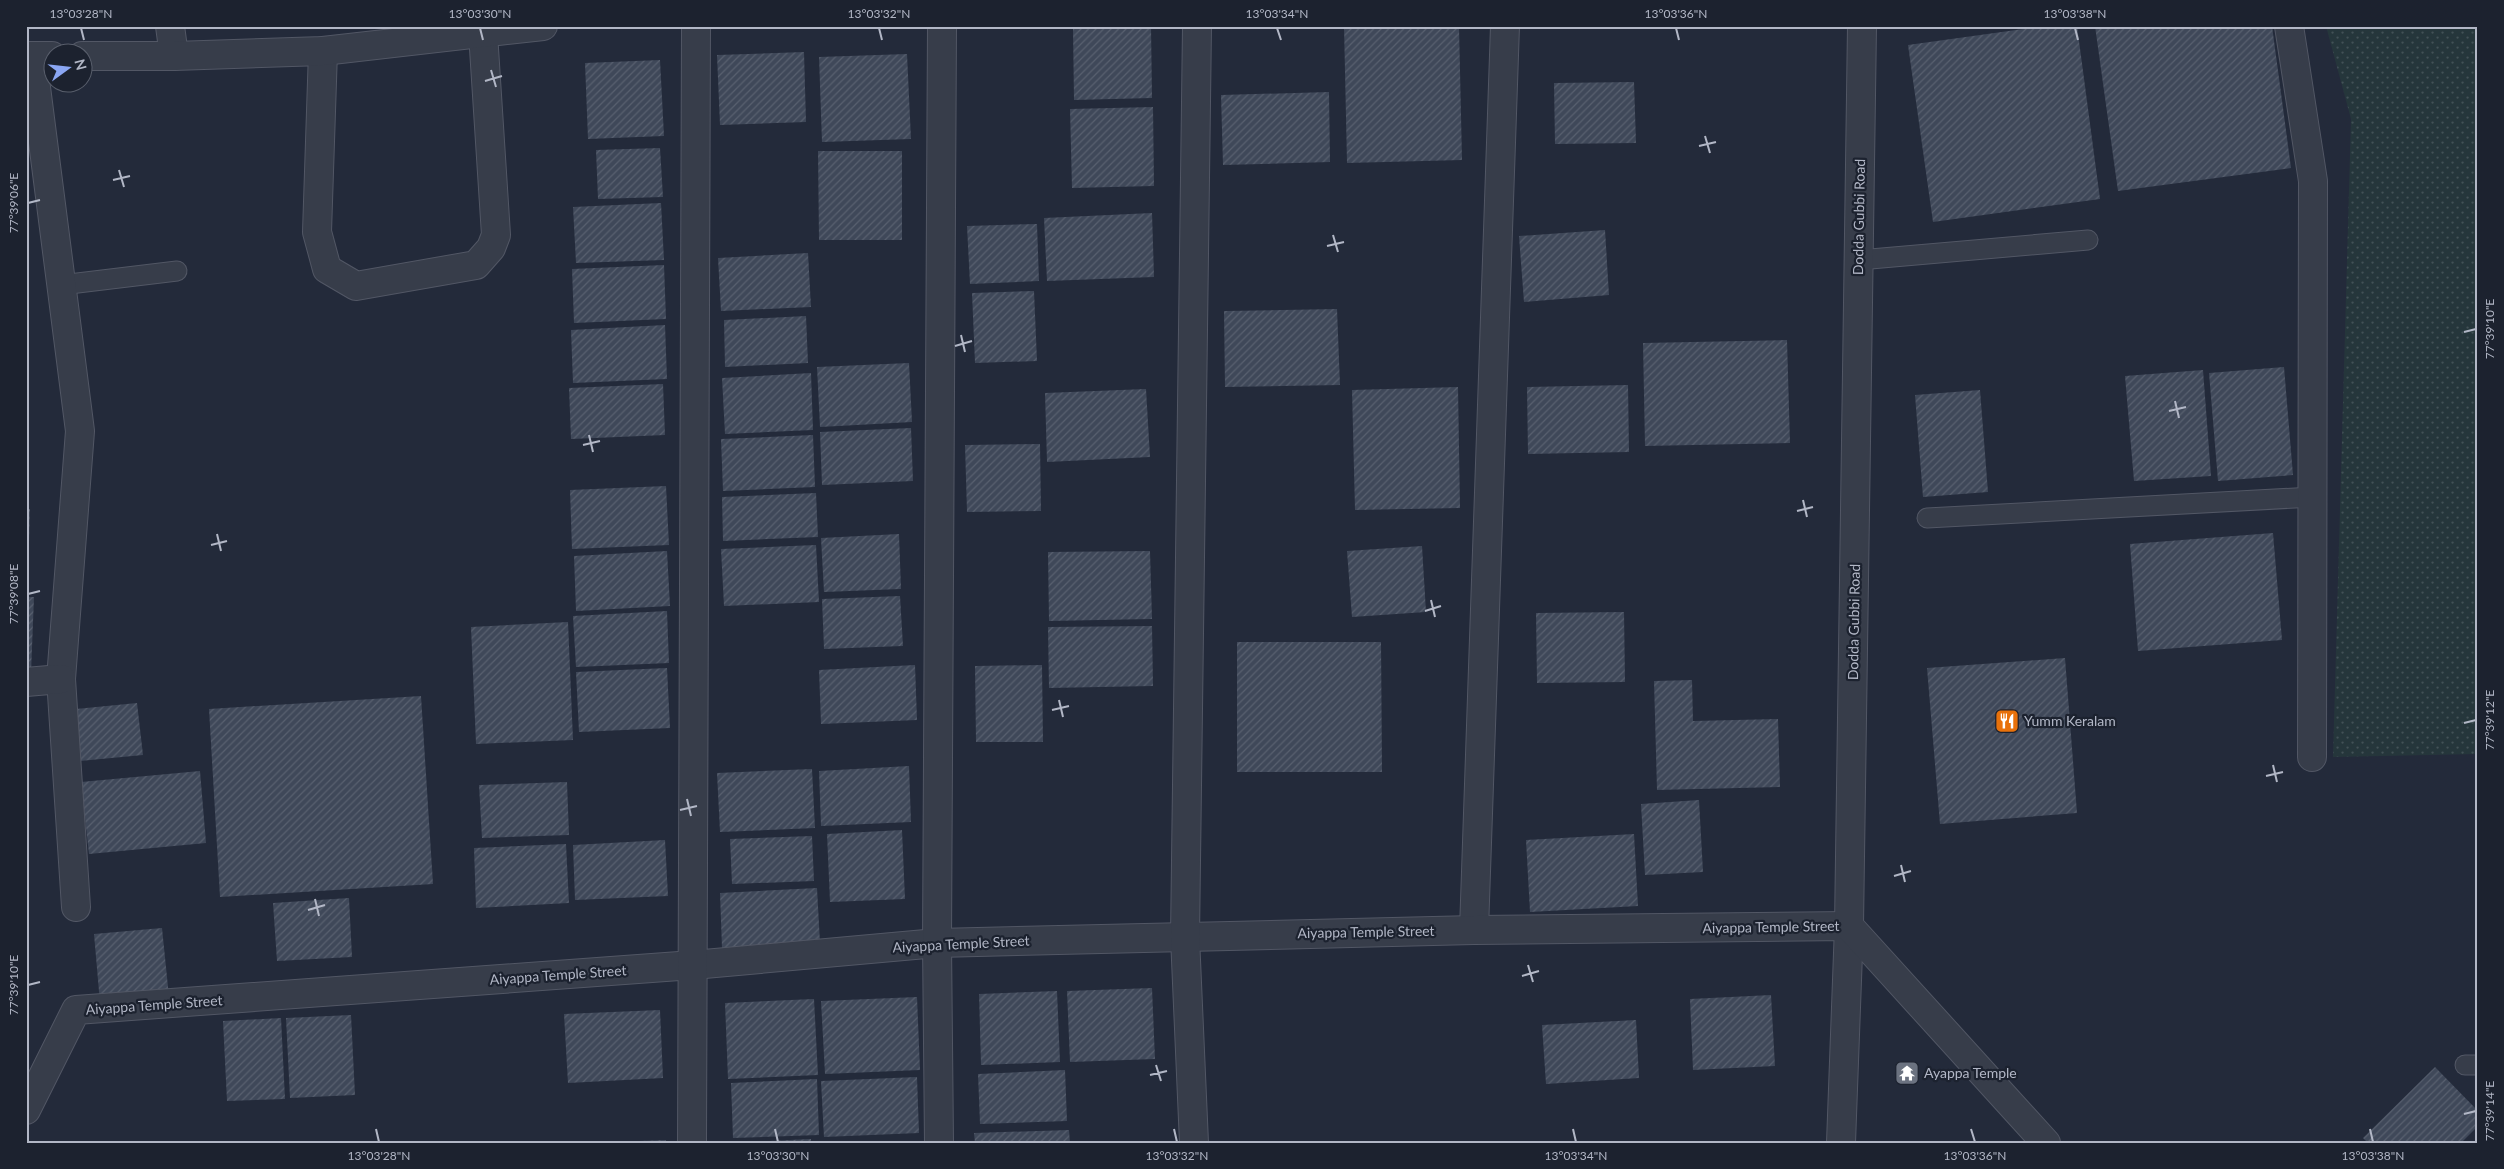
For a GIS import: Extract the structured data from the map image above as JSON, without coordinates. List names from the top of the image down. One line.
{"streets":{"street":["Dodda Gubbi Road","Aiyappa Temple Street"]},"crossings":[["Dodda Gubbi Road","Aiyappa Temple Street"]],"places":{"restaurant":["Yumm Keralam"],"temple":["Ayappa Temple"]},"north":"right","coordinates":["13°03'28\"N","13°03'30\"N","13°03'32\"N","13°03'34\"N","13°03'36\"N","13°03'38\"N","77°39'06\"E","77°39'10\"E","77°39'08\"E","77°39'12\"E","77°39'14\"E"]}
